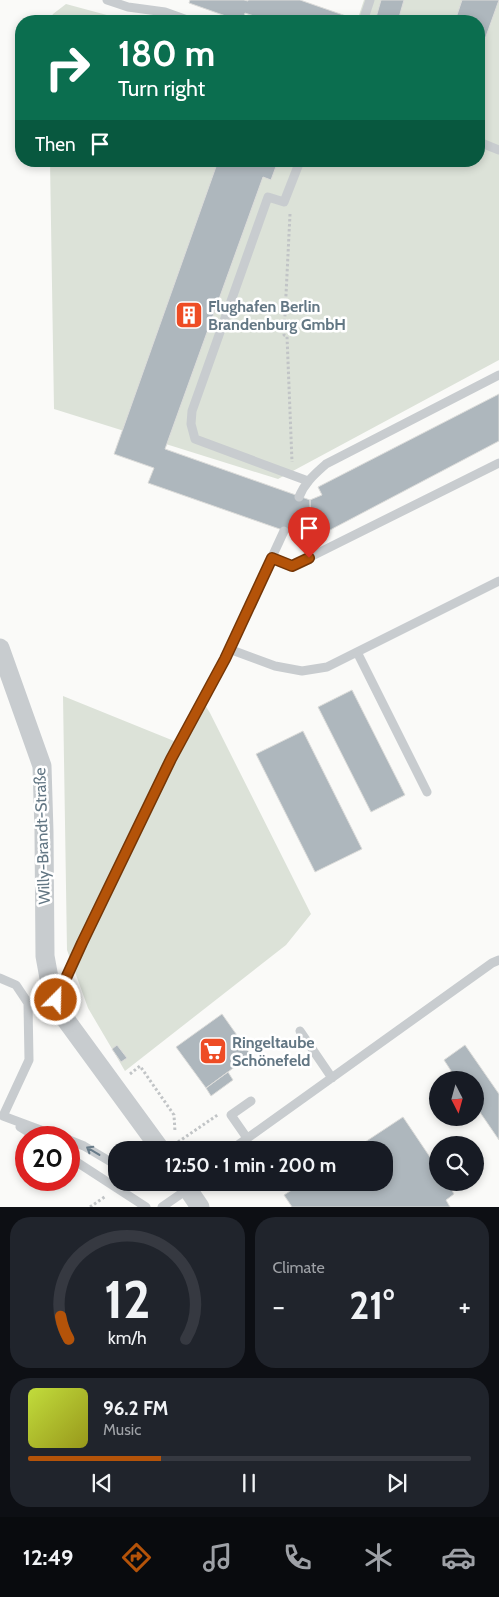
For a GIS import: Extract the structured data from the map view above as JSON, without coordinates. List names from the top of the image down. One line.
{"streets":{"street":["Willy-Brandt-Straße"]},"places":{"building":["Flughafen Berlin Brandenburg GmbH"],"supermarket":["Ringeltaube Schönefeld"]},"north":"bottom","page":{"turn":["180 m","Turn right"],"then":"Then","limit":"20","trip":"12:50 · 1 min · 200 m","tile":"Climate","heat":["−","21°","+"],"song":["96.2 FM","Music"],"tabs":"12:49","gauge":["12","km/h"]}}
